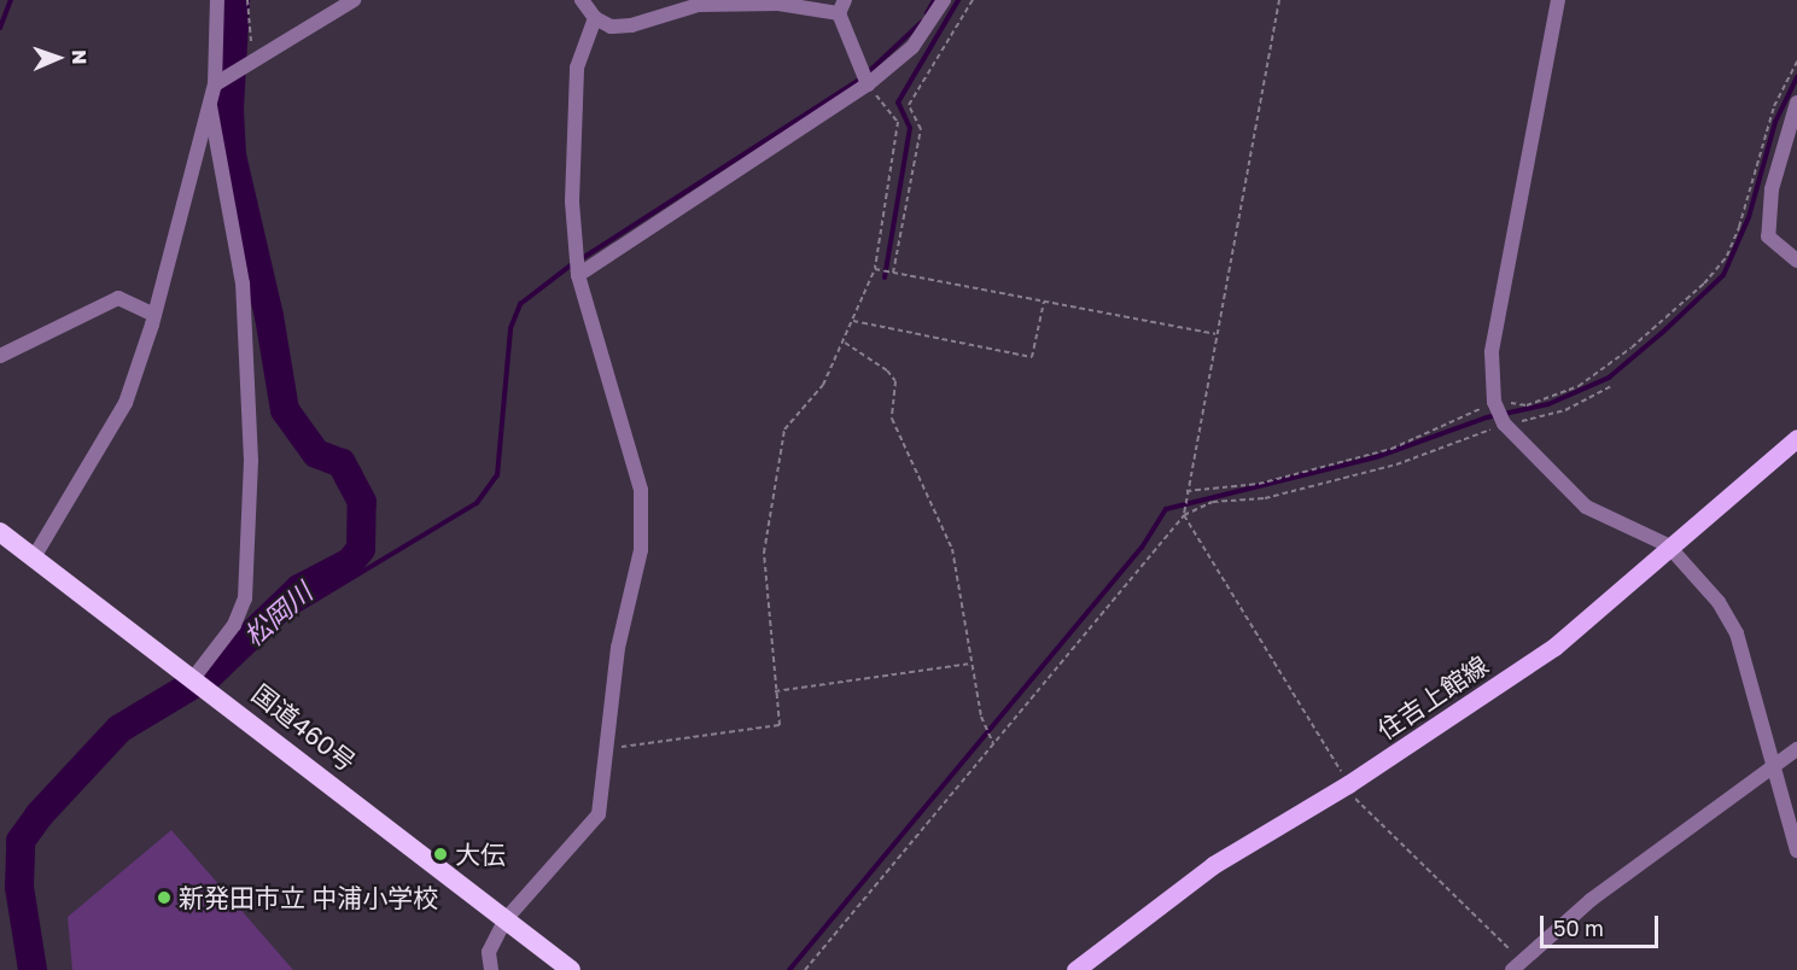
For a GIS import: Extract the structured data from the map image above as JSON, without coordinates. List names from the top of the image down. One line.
{"streets":{"highway":["国道460号"],"main road":["住吉上館線"]},"water":["松岡川"],"places":["大伝","新発田市立 中浦小学校"],"scale_bar":"50 m","north":"right"}
